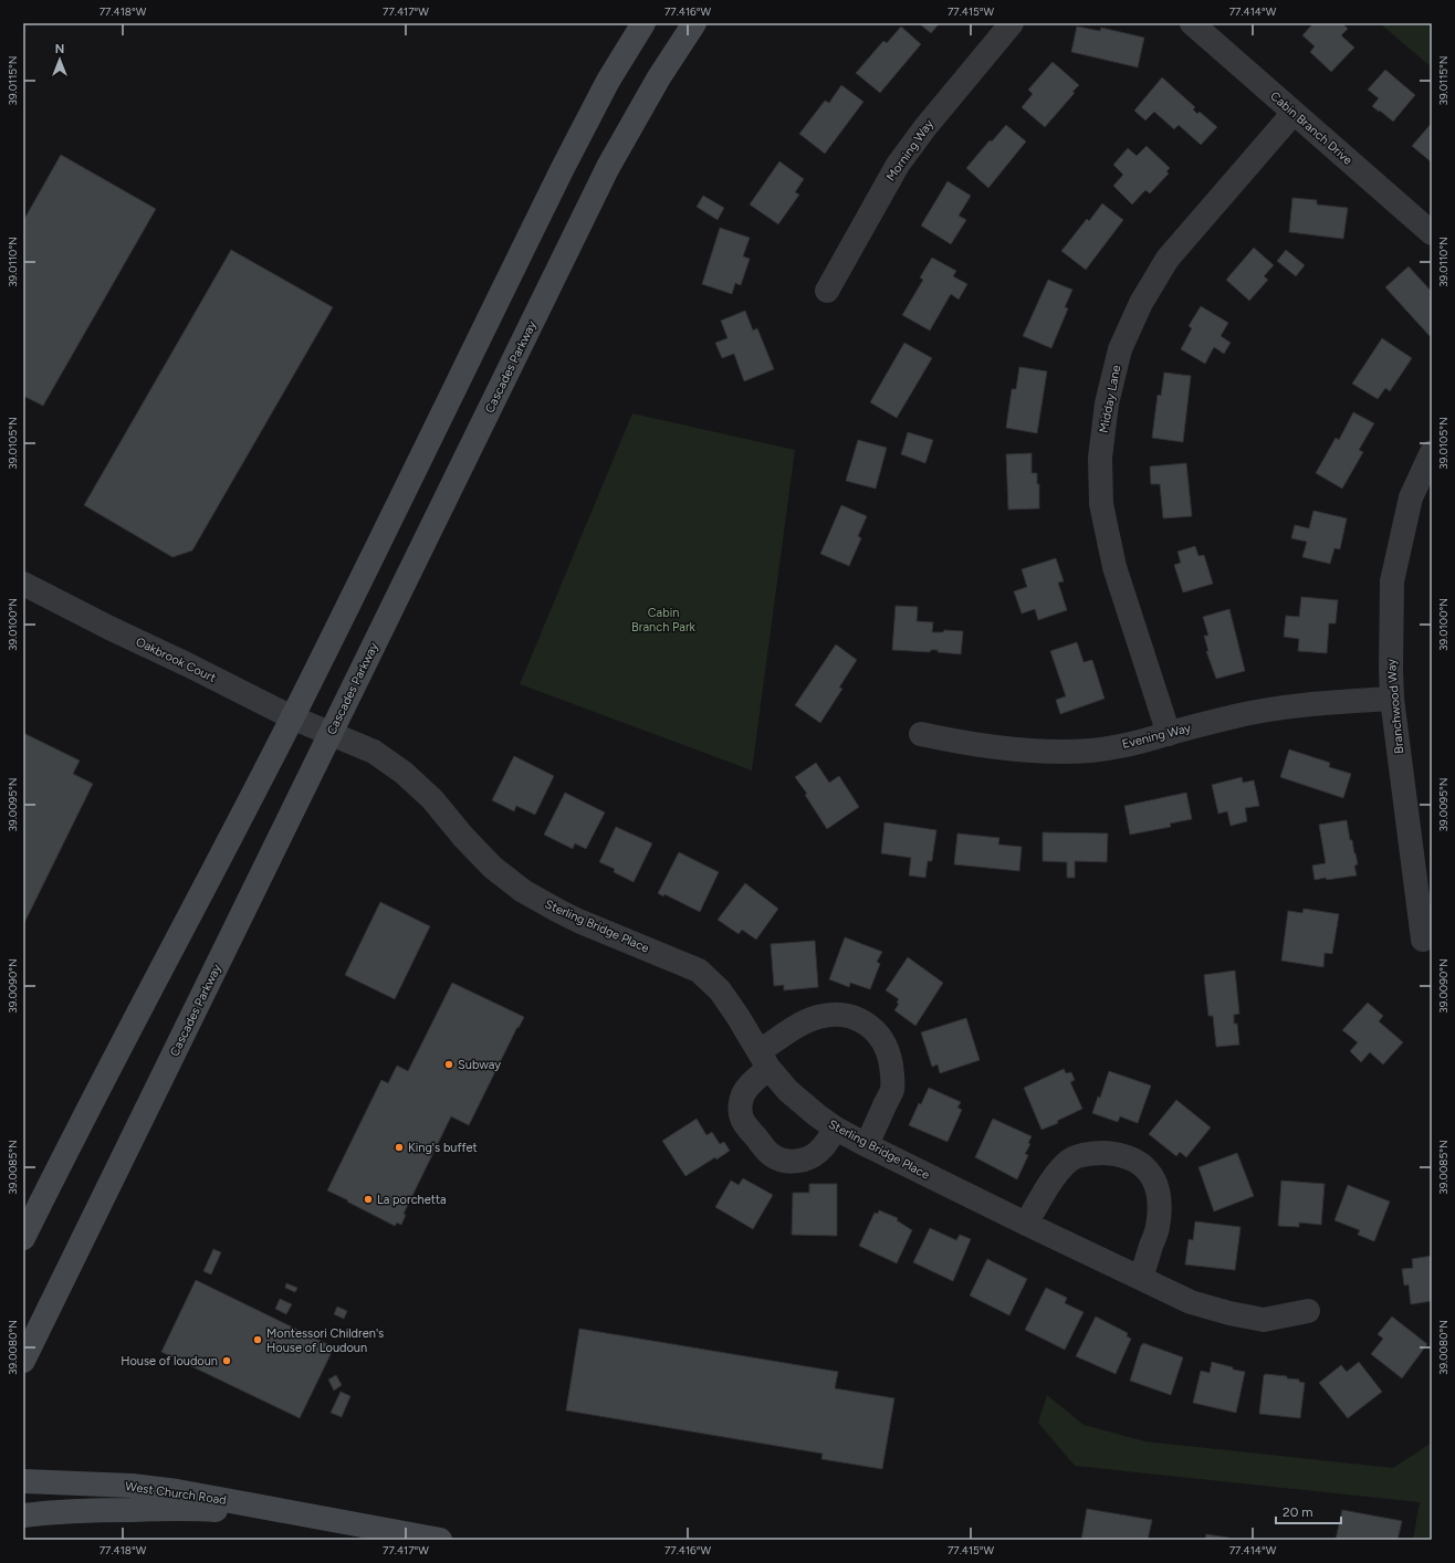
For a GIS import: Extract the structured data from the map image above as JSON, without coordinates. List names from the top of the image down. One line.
{"streets":{"main road":["Cascades Parkway","West Church Road"],"street":["Cabin Branch Drive","Morning Way","Midday Lane","Oakbrook Court","Branchwood Way","Evening Way","Sterling Bridge Place"]},"crossings":[["Cabin Branch Drive","Midday Lane"],["Cascades Parkway","Oakbrook Court"],["Cascades Parkway","Sterling Bridge Place"],["Midday Lane","Evening Way"],["Oakbrook Court","Sterling Bridge Place"],["Branchwood Way","Evening Way"]],"parks":["Cabin Branch Park"],"places":["Subway","King's buffet","La porchetta","Montessori Children's House of Loudoun","House of loudoun"],"scale_bar":"20 m","north":"top","coordinates":["77.418°W","77.417°W","77.416°W","77.415°W","77.414°W","39.0115°N","39.0110°N","39.0105°N","39.0100°N","39.0095°N","39.0090°N","39.0085°N","39.0080°N"]}
